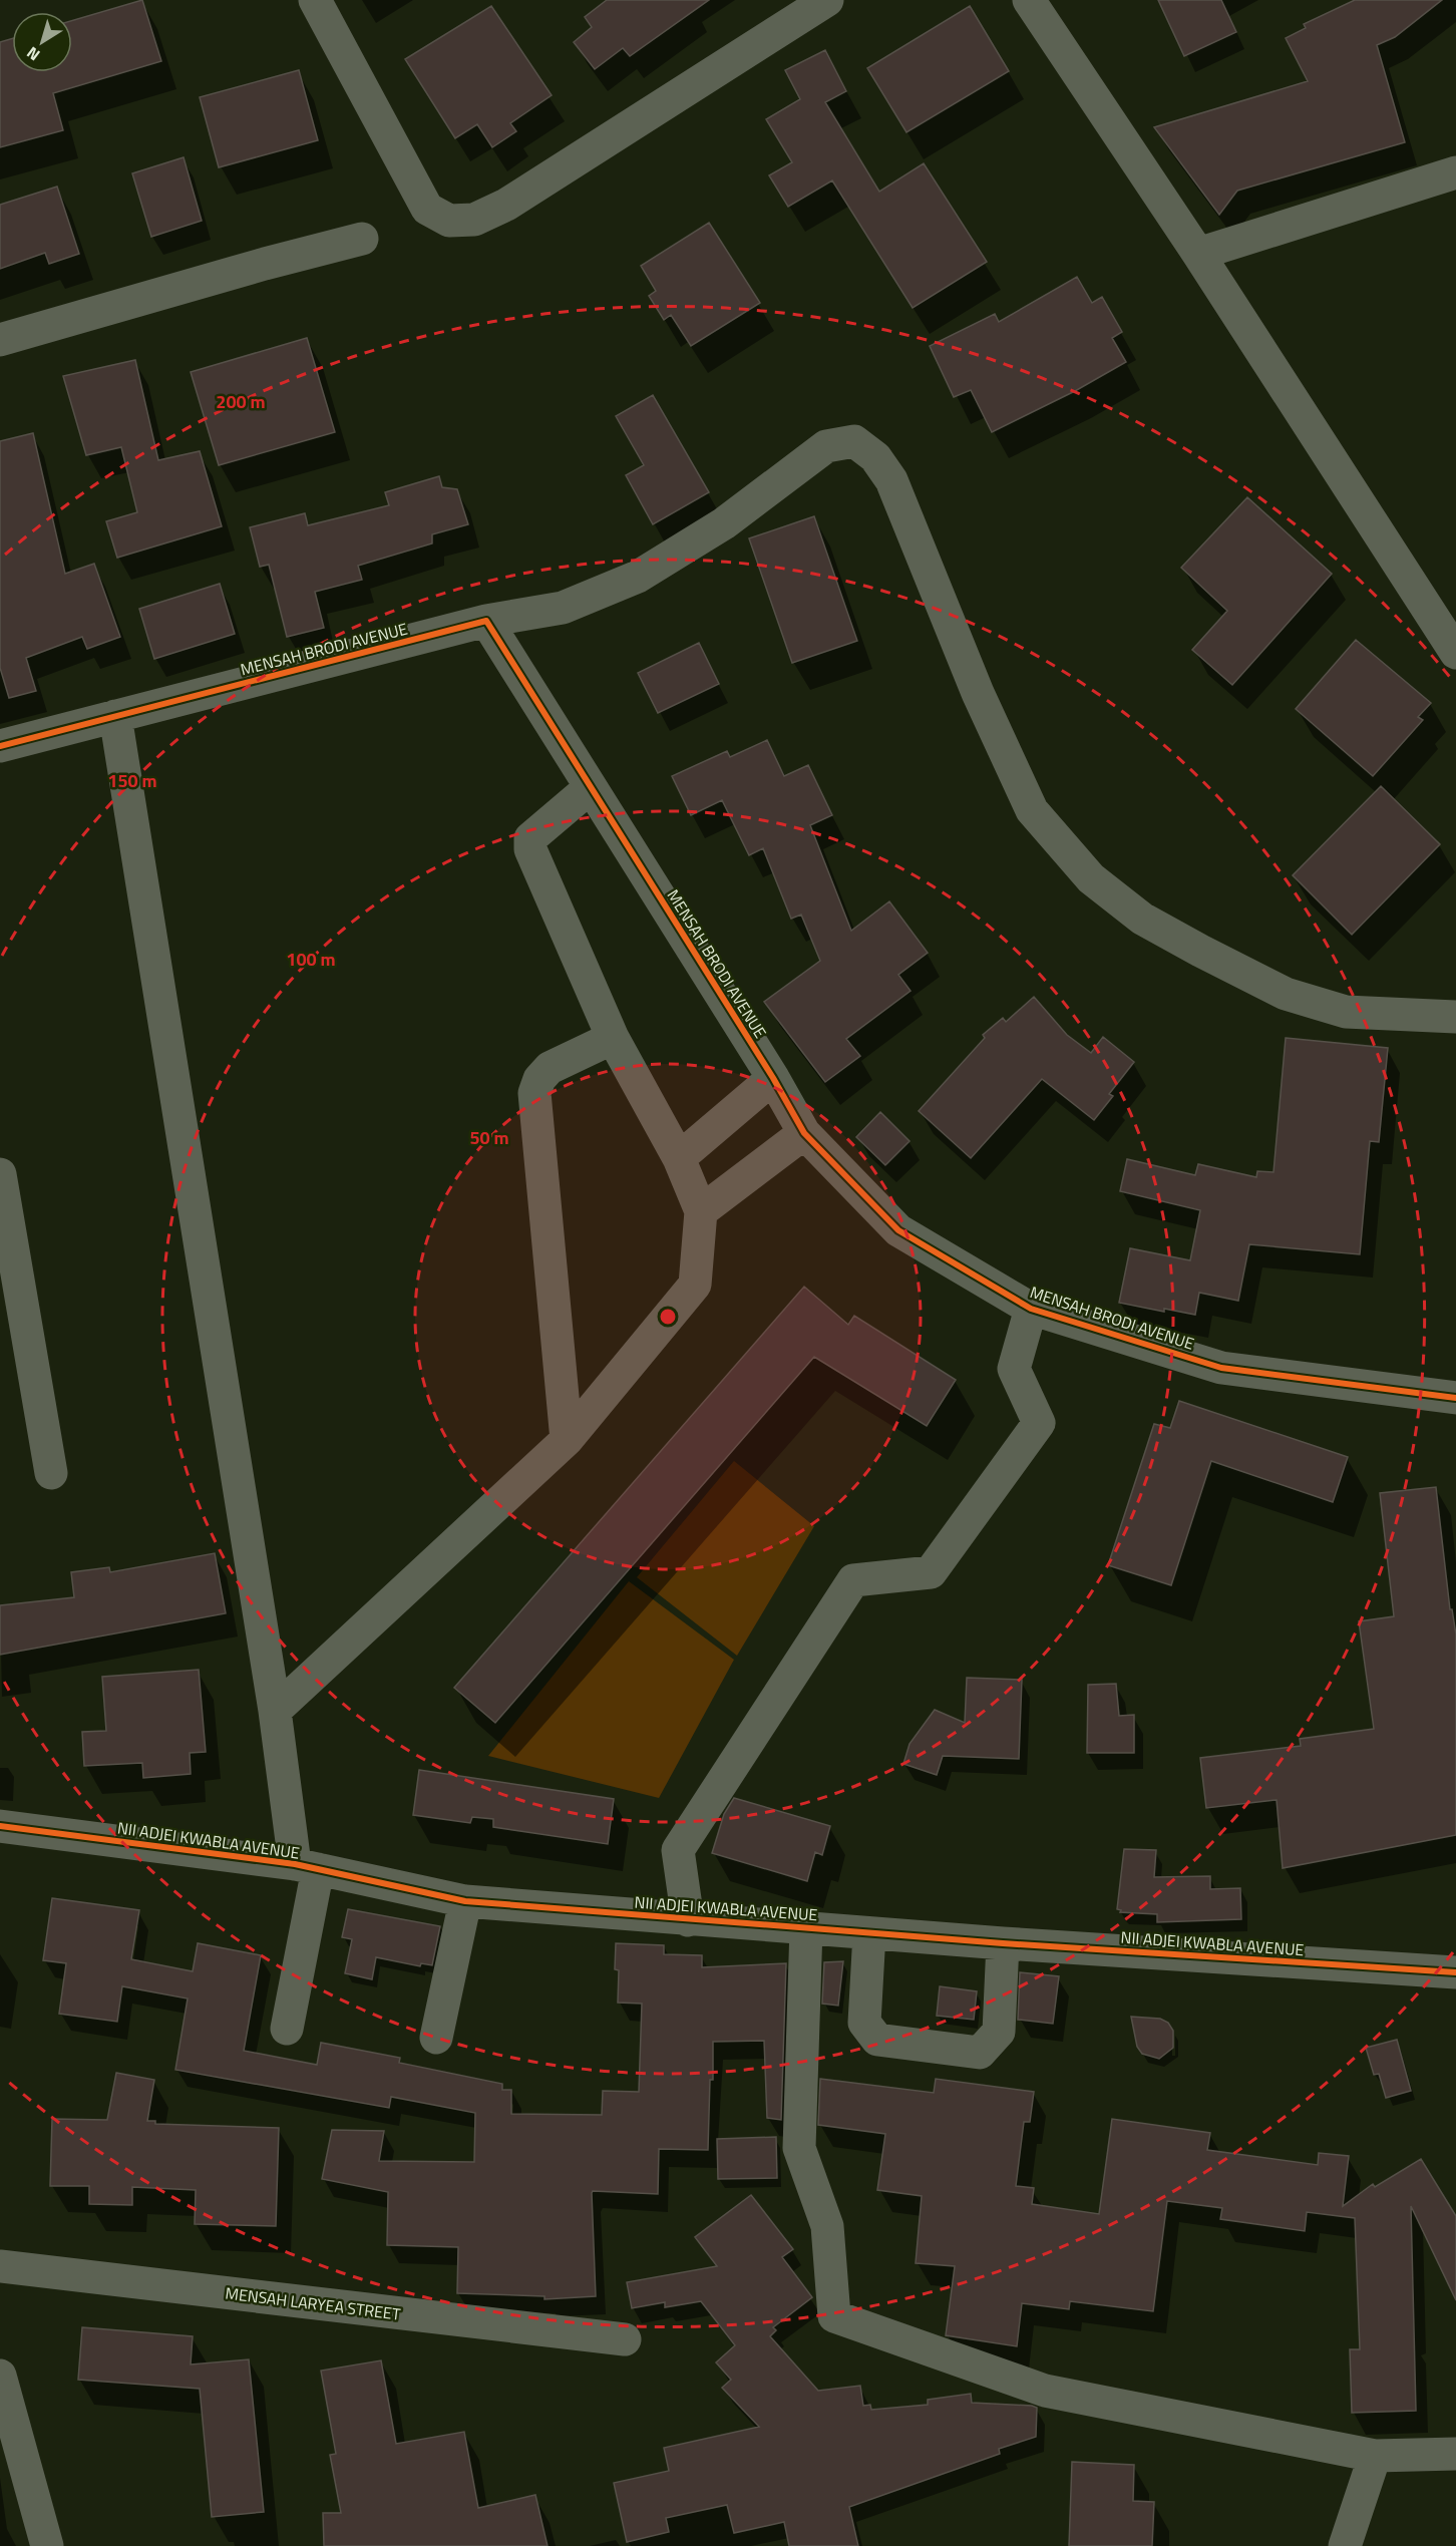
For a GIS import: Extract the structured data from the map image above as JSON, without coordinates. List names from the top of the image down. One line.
{"streets":{"street":["MENSAH BRODI AVENUE","NII ADJEI KWABLA AVENUE","MENSAH LARYEA STREET"]},"north":"bottom left","rings":["200 m","150 m","100 m","50 m"]}
